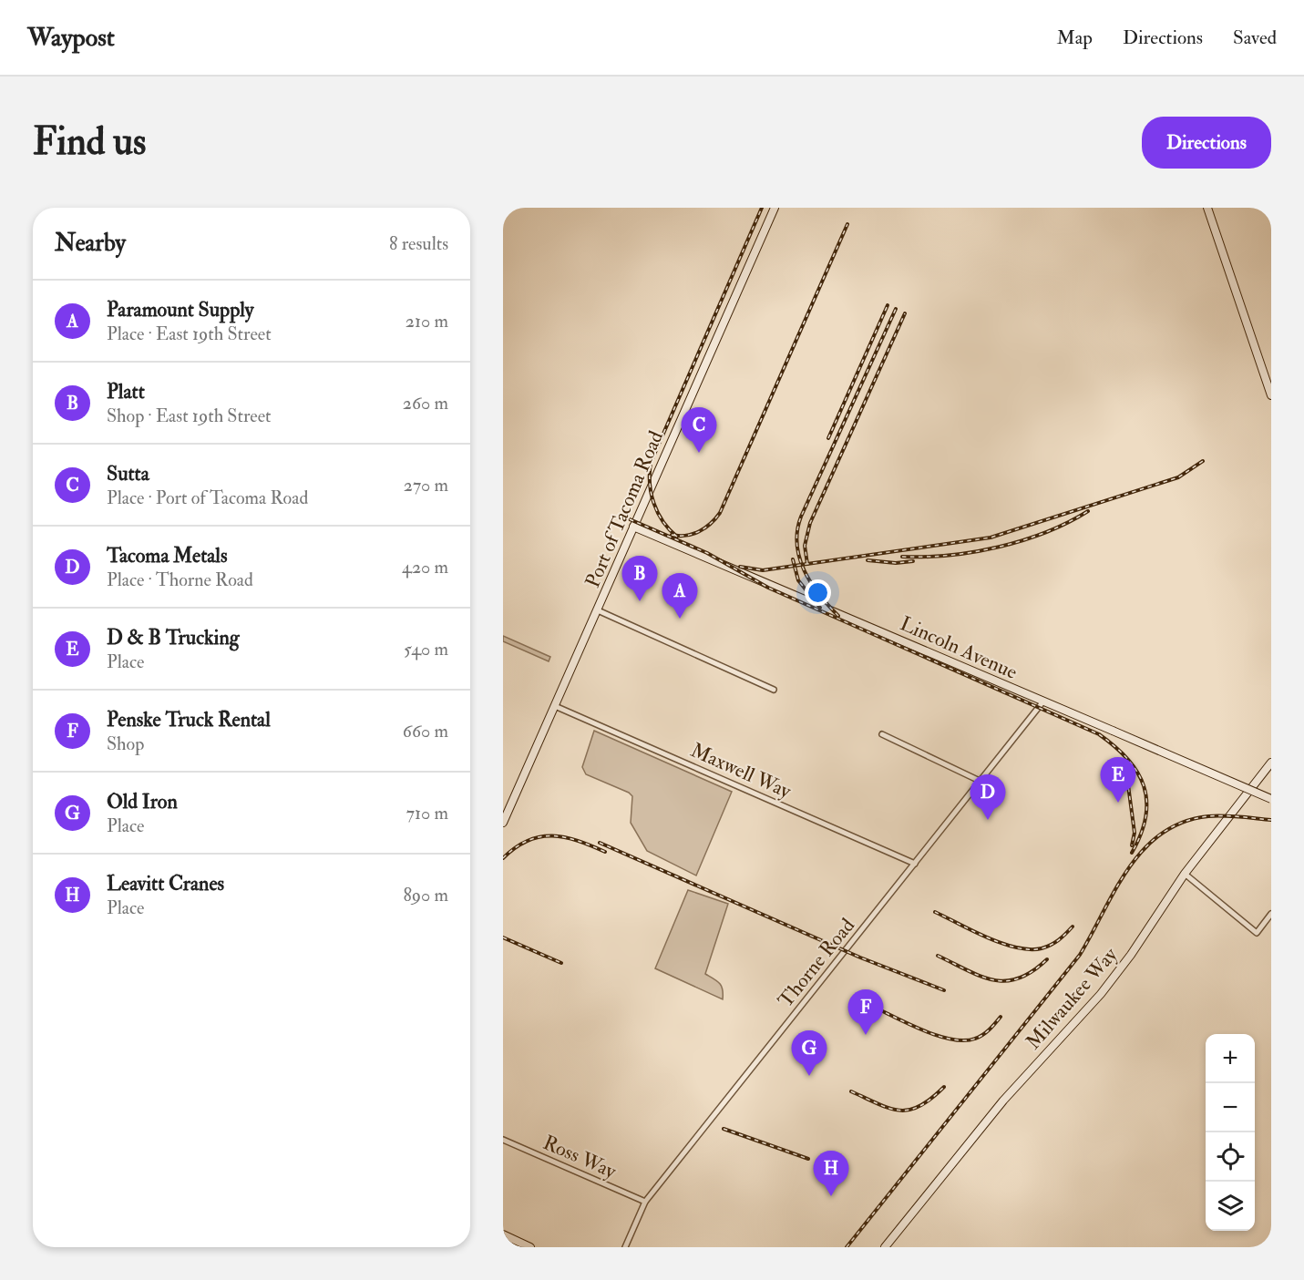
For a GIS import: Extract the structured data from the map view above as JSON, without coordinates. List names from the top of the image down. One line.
{"streets":{"street":["Port of Tacoma Road","Lincoln Avenue","Maxwell Way","Thorne Road","Milwaukee Way","Ross Way"]},"crossings":[["Port of Tacoma Road","Lincoln Avenue"],["Port of Tacoma Road","Maxwell Way"],["Lincoln Avenue","Thorne Road"],["Maxwell Way","Thorne Road"],["Thorne Road","Ross Way"]],"page":{"header":"Waypost","nav":["Map","Directions","Saved"],"buttons":"Directions","title":"Find us","heading":["Nearby","8 results"],"list":[{"mark":"A","name":"Paramount Supply","note":"Place · East 19th Street","value":"210 m"},{"mark":"B","name":"Platt","note":"Shop · East 19th Street","value":"260 m"},{"mark":"C","name":"Sutta","note":"Place · Port of Tacoma Road","value":"270 m"},{"mark":"D","name":"Tacoma Metals","note":"Place · Thorne Road","value":"420 m"},{"mark":"E","name":"D & B Trucking","note":"Place","value":"540 m"},{"mark":"F","name":"Penske Truck Rental","note":"Shop","value":"660 m"},{"mark":"G","name":"Old Iron","note":"Place","value":"710 m"},{"mark":"H","name":"Leavitt Cranes","note":"Place","value":"890 m"}],"pins":["C","B","A","E","D","F","G","H"],"map_buttons":["+","−"]}}
